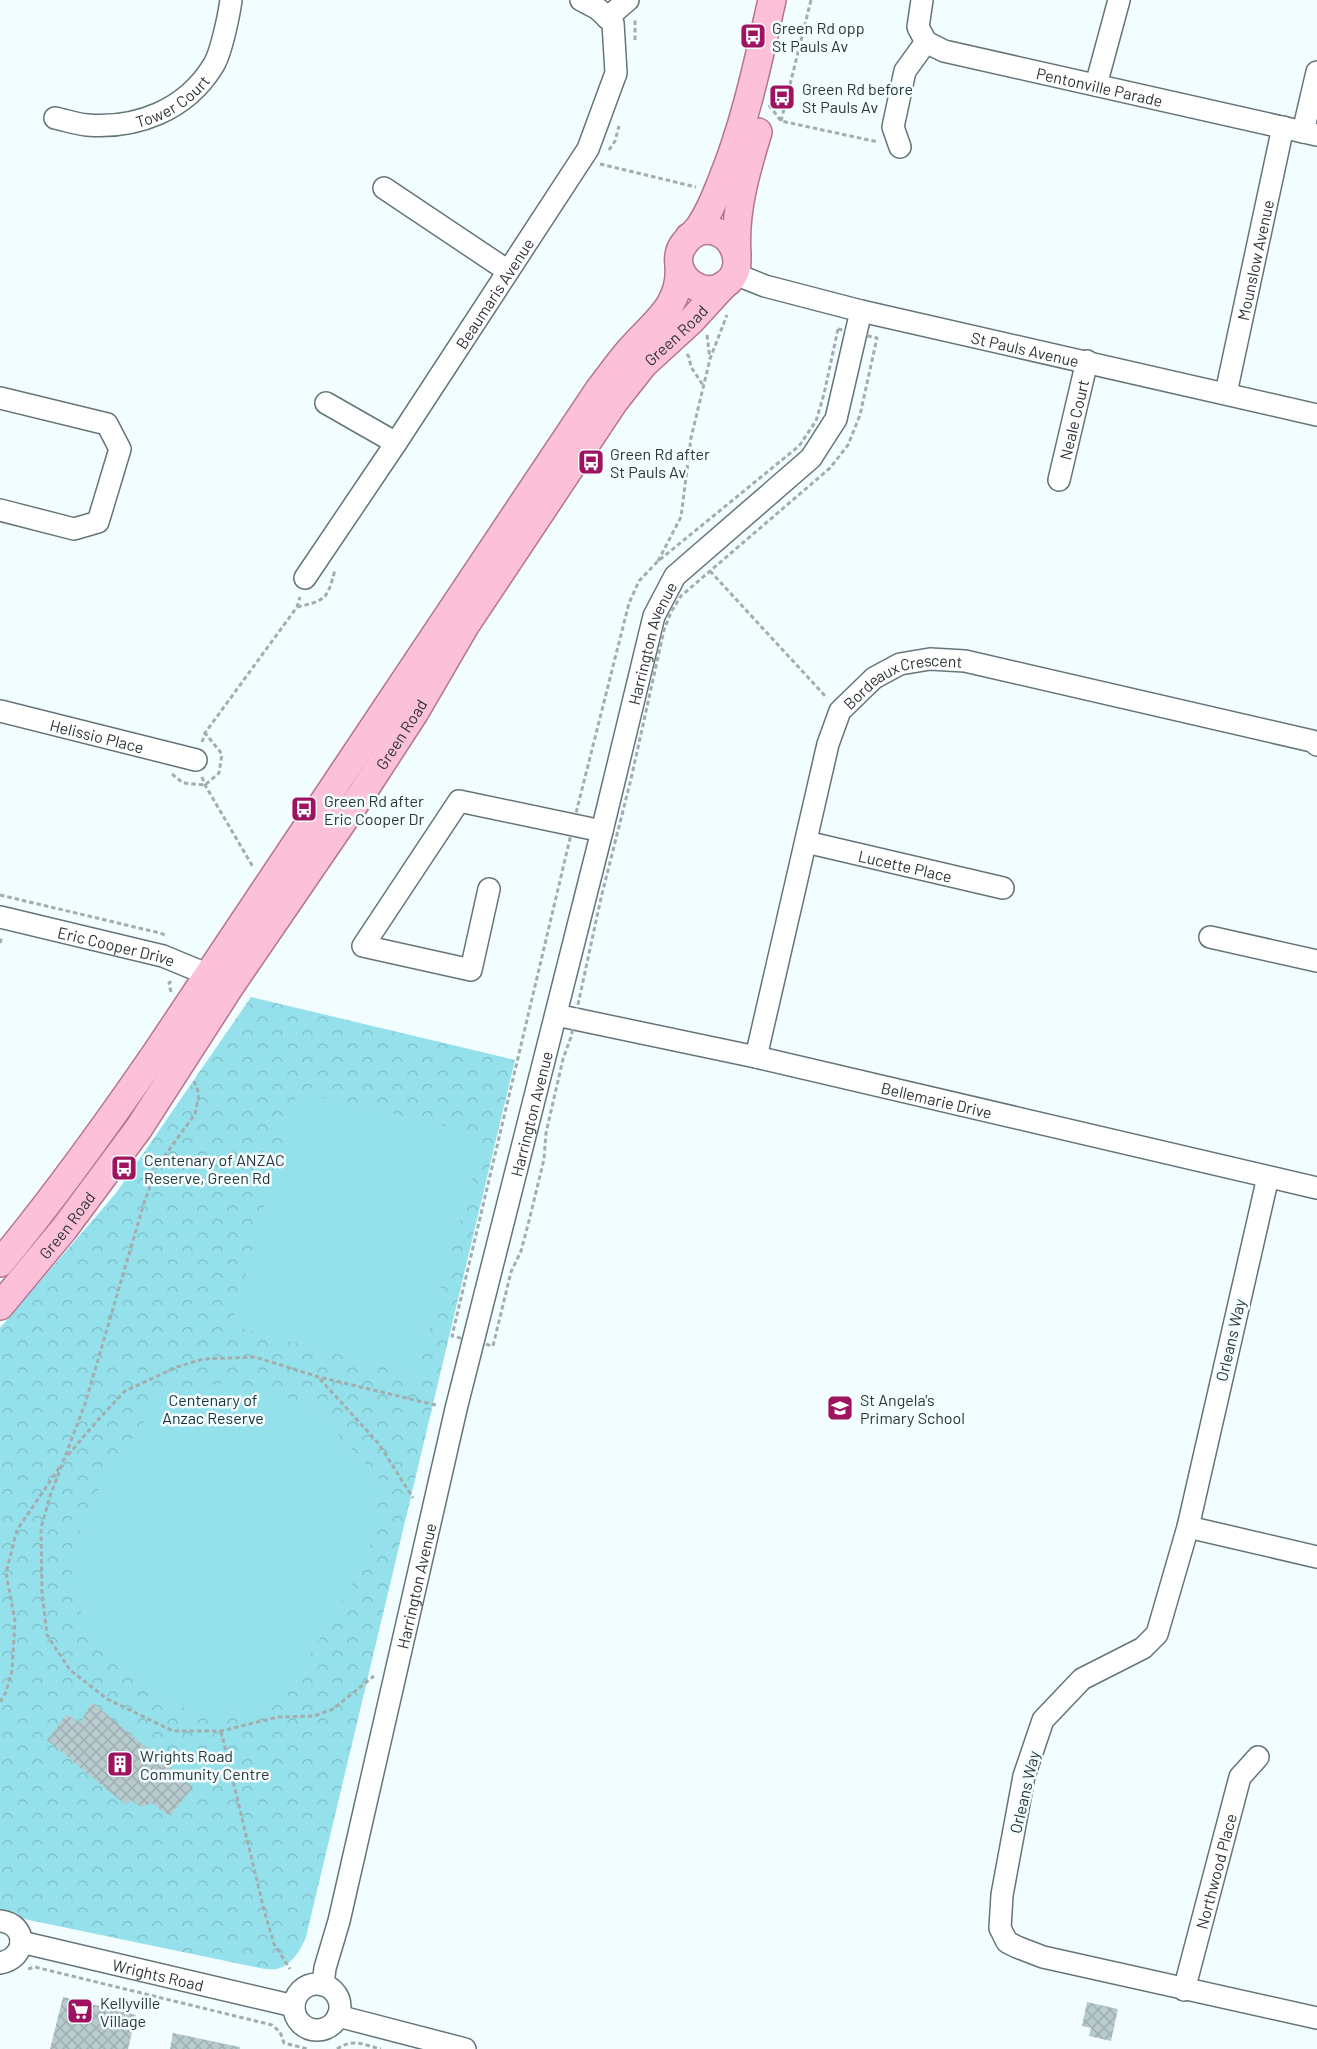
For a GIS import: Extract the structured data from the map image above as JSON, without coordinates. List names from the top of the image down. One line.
{"streets":{"main road":["Green Road"],"street":["Pentonville Parade","Tower Court","Mounslow Avenue","Beaumaris Avenue","St Pauls Avenue","Neale Court","Harrington Avenue","Bordeaux Crescent","Helissio Place","Lucette Place","Eric Cooper Drive","Bellemarie Drive","Orleans Way","Northwood Place","Wrights Road"]},"crossings":[["Pentonville Parade","Mounslow Avenue"],["Mounslow Avenue","St Pauls Avenue"],["Green Road","St Pauls Avenue"],["Green Road","Eric Cooper Drive"],["St Pauls Avenue","Neale Court"],["St Pauls Avenue","Harrington Avenue"],["Harrington Avenue","Bellemarie Drive"],["Harrington Avenue","Wrights Road"],["Bordeaux Crescent","Lucette Place"],["Bordeaux Crescent","Bellemarie Drive"],["Bellemarie Drive","Orleans Way"],["Orleans Way","Northwood Place"]],"parks":["Centenary of Anzac Reserve"],"places":{"bus stop":["Green Rd opp St Pauls Av","Green Rd before St Pauls Av","Green Rd after St Pauls Av","Green Rd after Eric Cooper Dr","Centenary of ANZAC Reserve, Green Rd"],"school or university":["St Angela's Primary School"],"building":["Wrights Road Community Centre"],"supermarket":["Kellyville Village"]}}
